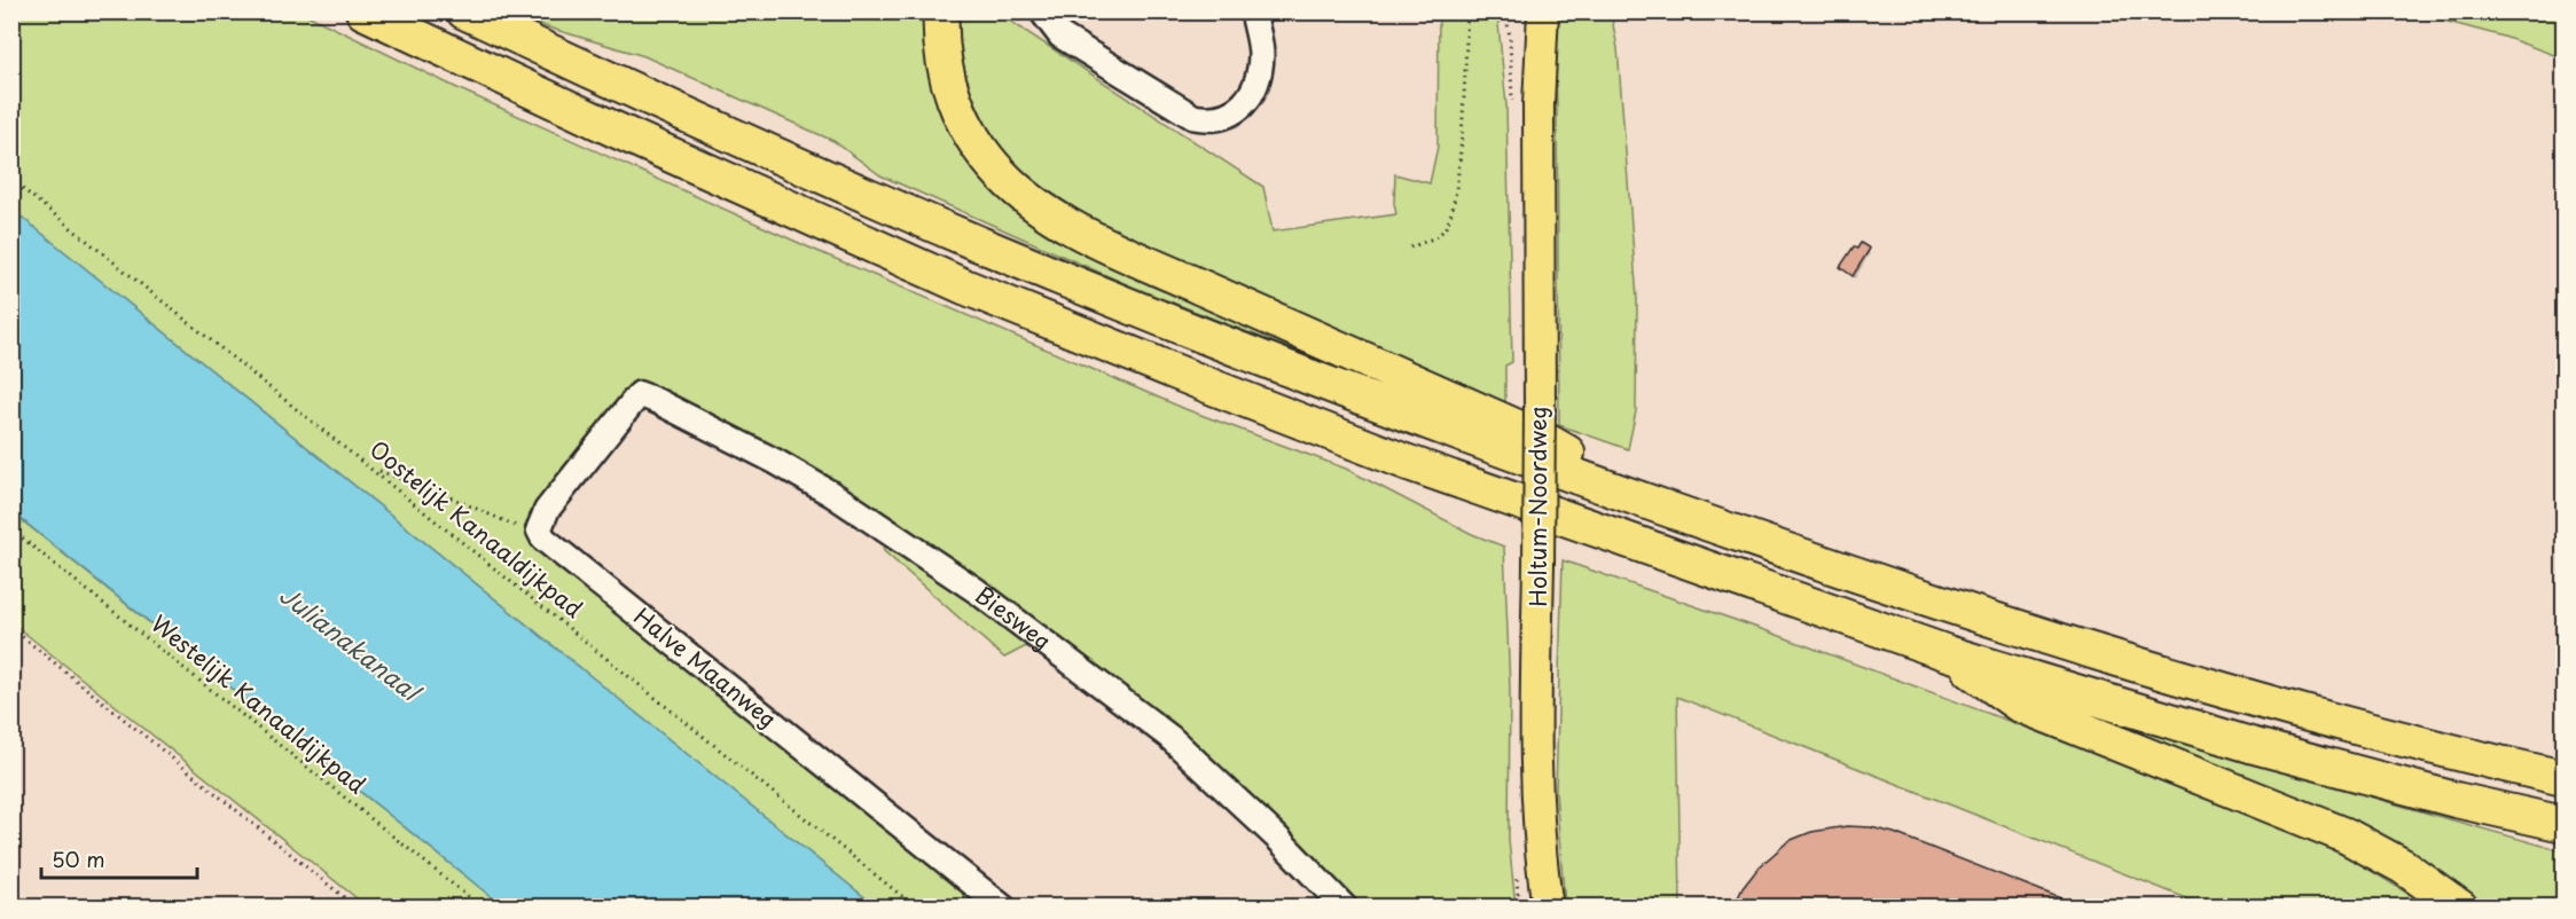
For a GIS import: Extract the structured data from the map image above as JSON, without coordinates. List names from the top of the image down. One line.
{"streets":{"main road":["Holtum-Noordweg"],"street":["Biesweg","Halve Maanweg"],"path":["Oostelijk Kanaaldijkpad","Westelijk Kanaaldijkpad"]},"crossings":[["Biesweg","Halve Maanweg"]],"water":["Julianakanaal"],"scale_bar":"50 m"}
